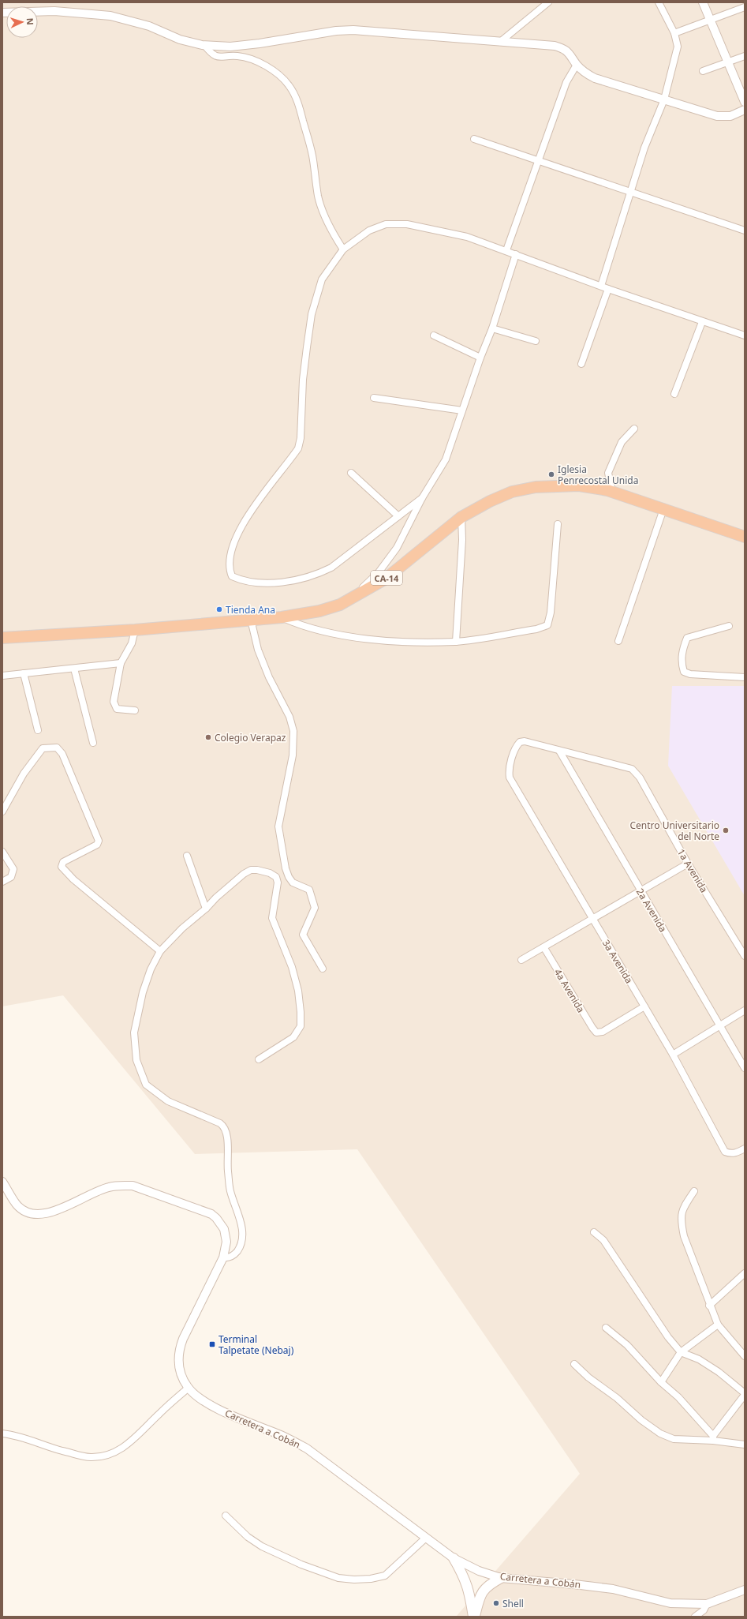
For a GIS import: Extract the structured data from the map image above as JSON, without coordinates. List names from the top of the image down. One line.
{"streets":{"highway":["CA-14"],"street":["1a Avenida","2a Avenida","3a Avenida","4a Avenida","Carretera a Cobán"]},"crossings":[["1a Avenida","2a Avenida"],["1a Avenida","3a Avenida"],["2a Avenida","3a Avenida"],["3a Avenida","4a Avenida"]],"places":{"other":["Iglesia Penrecostal Unida","Tienda Ana","Colegio Verapaz","Centro Universitario del Norte","Shell"],"transit":["Terminal Talpetate (Nebaj)"]},"north":"right"}
